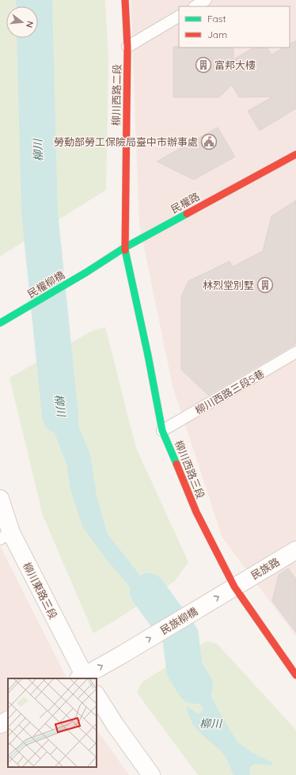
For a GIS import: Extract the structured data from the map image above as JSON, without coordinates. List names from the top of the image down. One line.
{"streets":{"street":["柳川西路二段","民權路","民權柳橋","柳川西路三段","民族路","柳川東路三段","民族柳橋"],"lane":["柳川西路三段5巷"]},"crossings":[["柳川西路二段","民權路"],["柳川西路二段","柳川西路三段"],["民權路","民權柳橋"],["民權路","柳川西路三段"],["柳川西路三段5巷","柳川西路三段"],["柳川西路三段","民族路"],["柳川西路三段","民族柳橋"],["民族路","民族柳橋"],["柳川東路三段","民族柳橋"]],"one_way":["民族柳橋"],"water":["柳川"],"places":{"building":["富邦大樓","林烈堂別墅"],"public building":["勞動部勞工保險局臺中市辦事處"]},"legend":["Fast","Jam"],"north":"right"}
